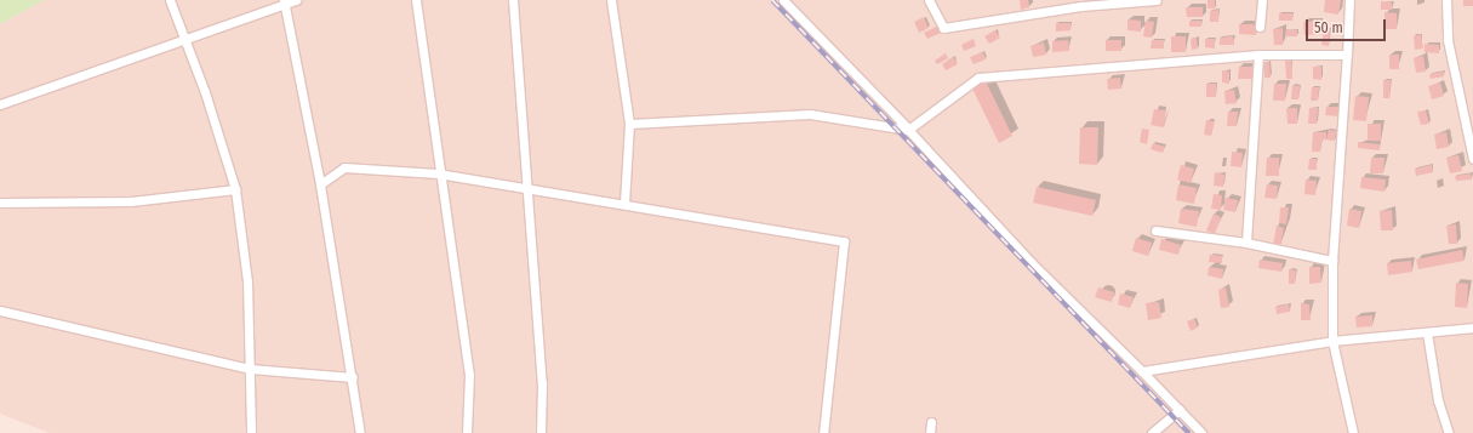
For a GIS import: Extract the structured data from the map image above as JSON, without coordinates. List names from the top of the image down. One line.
{"scale_bar":"50 m"}
